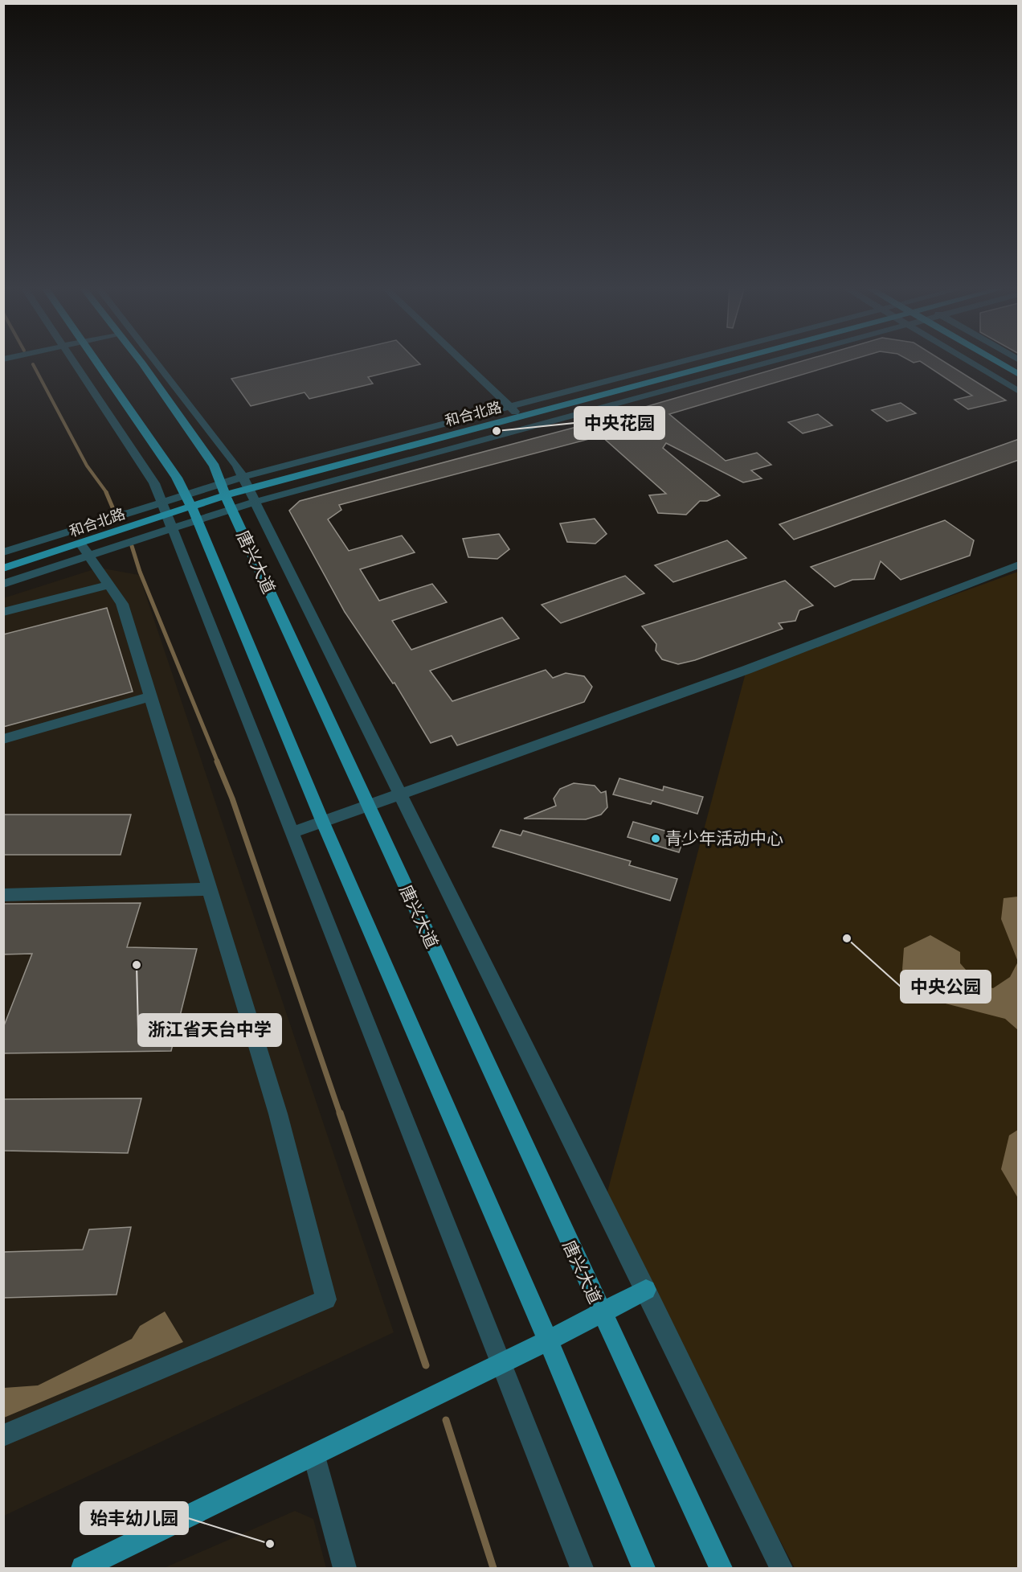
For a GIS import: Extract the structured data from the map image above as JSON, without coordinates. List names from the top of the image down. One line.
{"streets":{"main road":["和合北路","唐兴大道"]},"crossings":[["和合北路","唐兴大道"]],"places":["中央花园","青少年活动中心","中央公园","浙江省天台中学","始丰幼儿园"]}
